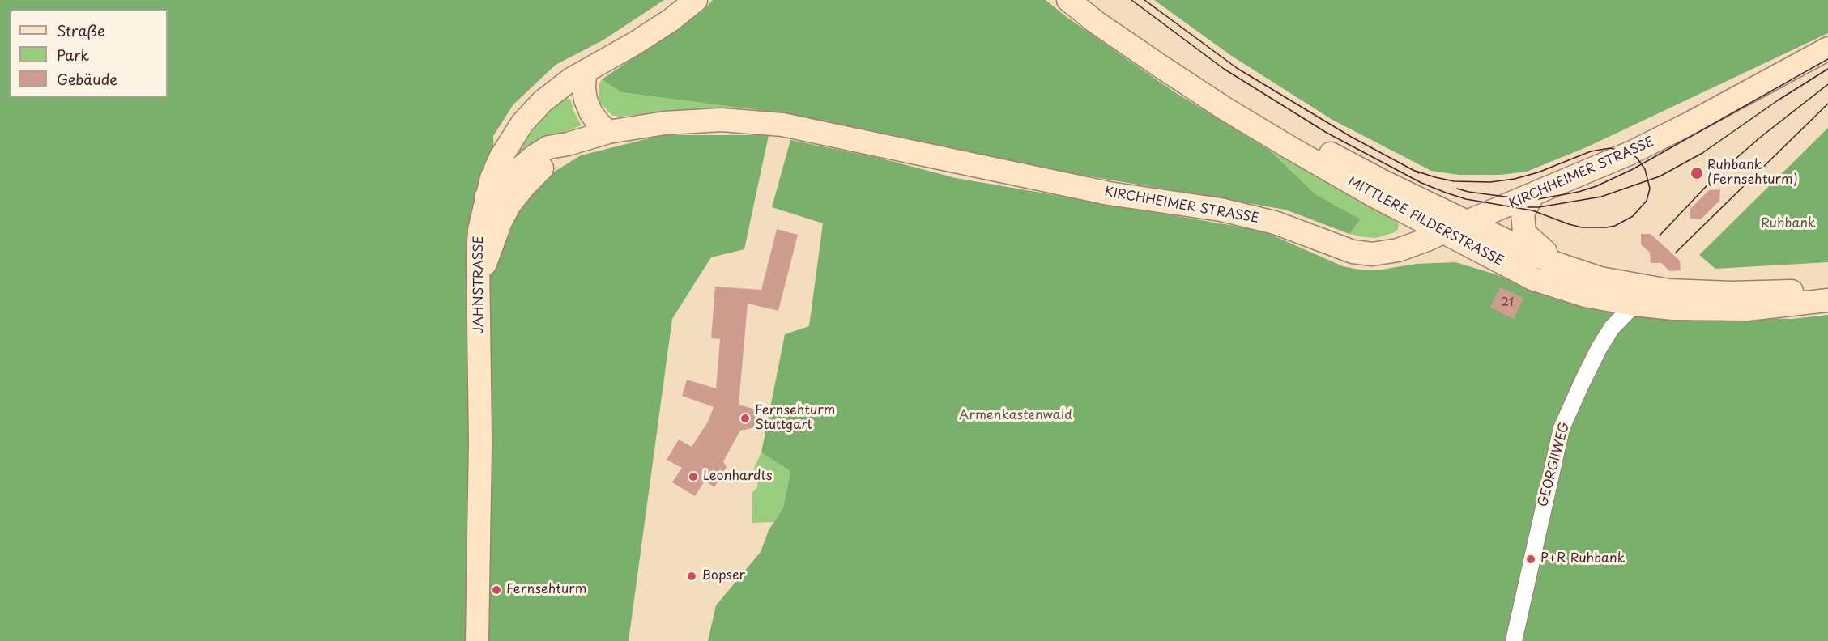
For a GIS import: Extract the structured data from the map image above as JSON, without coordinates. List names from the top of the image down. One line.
{"streets":{"main road":["KIRCHHEIMER STRASSE","MITTLERE FILDERSTRASSE","JAHNSTRASSE"],"street":["GEORGIIWEG"]},"crossings":[["KIRCHHEIMER STRASSE","MITTLERE FILDERSTRASSE"],["KIRCHHEIMER STRASSE","JAHNSTRASSE"],["MITTLERE FILDERSTRASSE","GEORGIIWEG"]],"parks":["Ruhbank","Armenkastenwald"],"places":["Ruhbank (Fernsehturm)","Fernsehturm Stuttgart","Leonhardts","P+R Ruhbank","Bopser","Fernsehturm"],"house_numbers":["21"],"legend":["Straße","Park","Gebäude"]}
